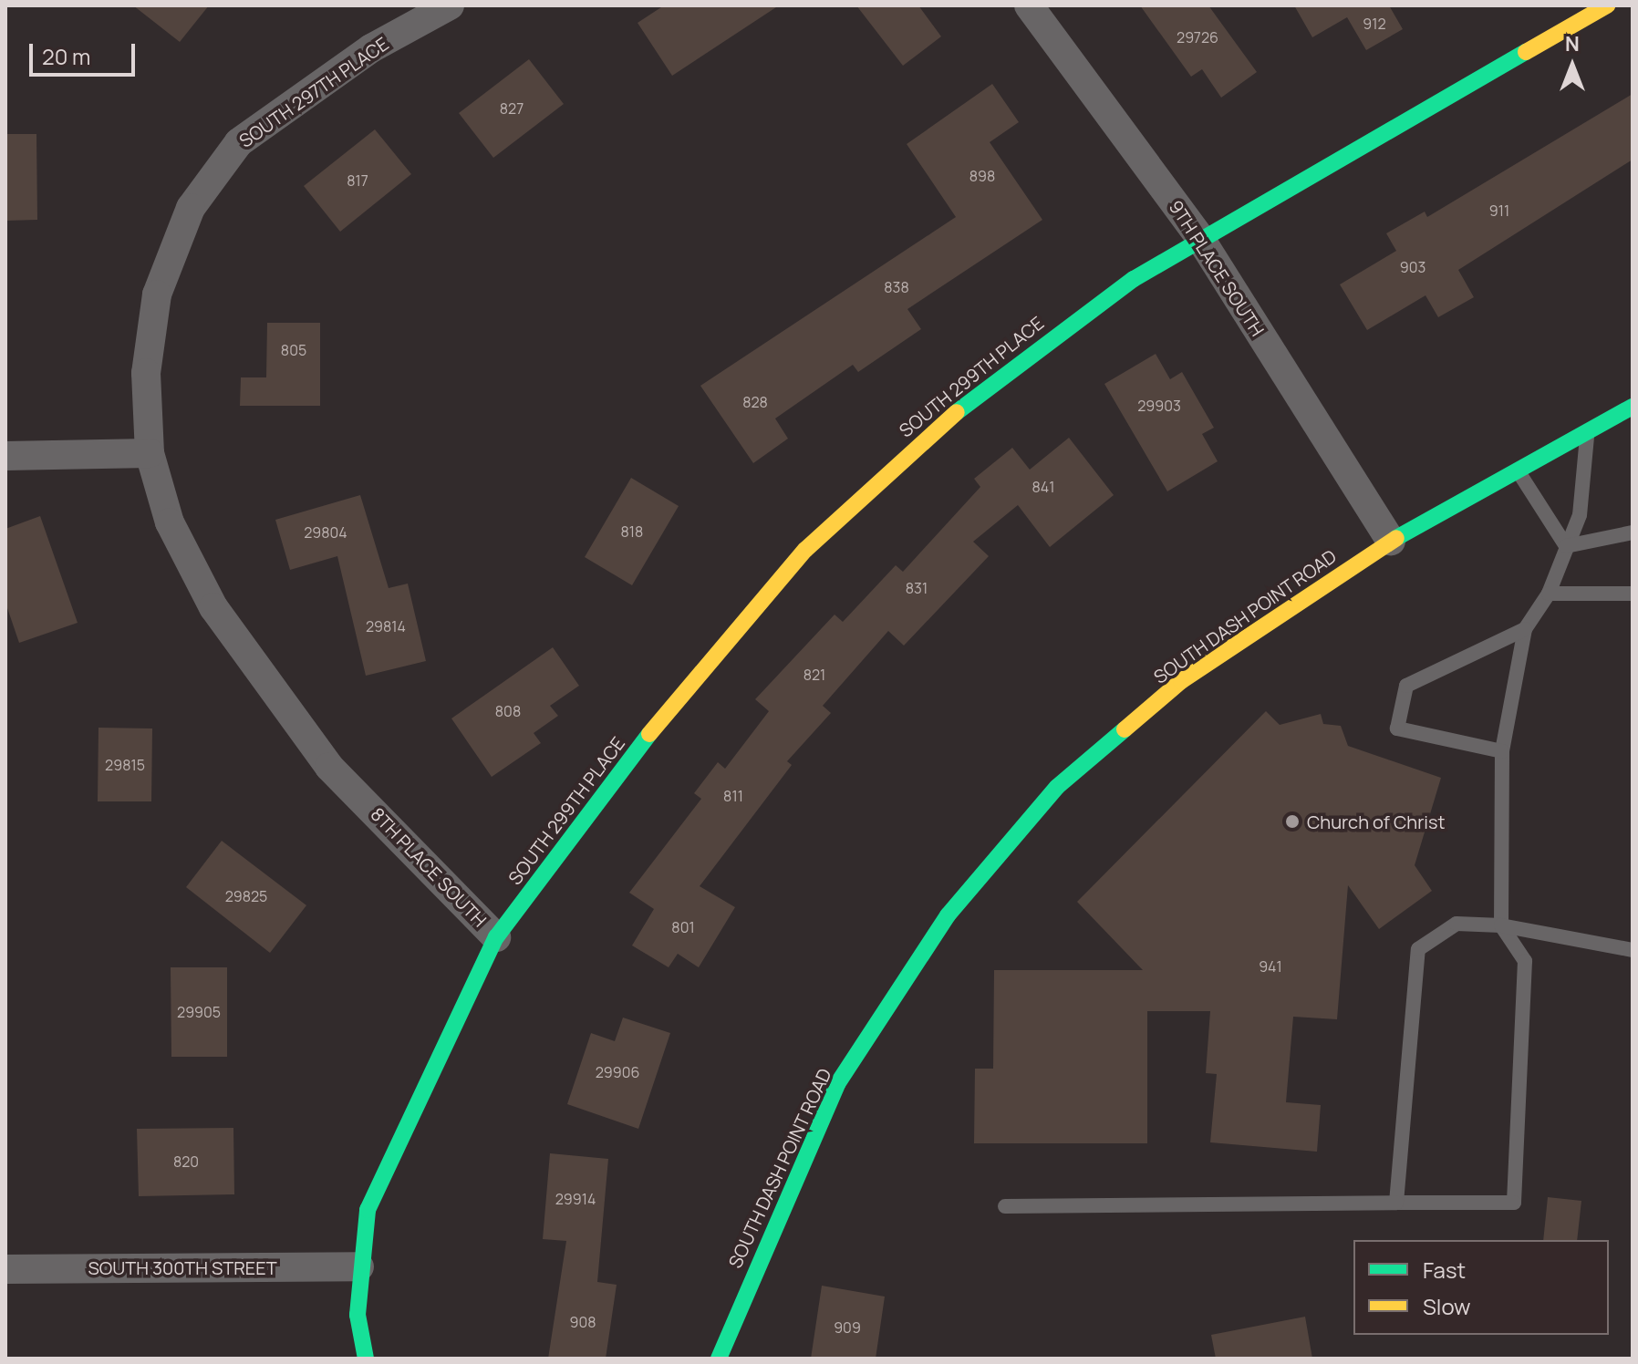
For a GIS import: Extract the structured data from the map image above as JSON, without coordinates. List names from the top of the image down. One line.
{"streets":{"street":["SOUTH 297TH PLACE","9TH PLACE SOUTH","SOUTH 299TH PLACE","SOUTH DASH POINT ROAD","8TH PLACE SOUTH","SOUTH 300TH STREET"]},"crossings":[["SOUTH 297TH PLACE","8TH PLACE SOUTH"],["9TH PLACE SOUTH","SOUTH 299TH PLACE"],["9TH PLACE SOUTH","SOUTH DASH POINT ROAD"],["SOUTH 299TH PLACE","8TH PLACE SOUTH"],["8TH PLACE SOUTH","SOUTH 300TH STREET"]],"places":["Church of Christ"],"house_numbers":["912","29726","827","898","817","911","903","838","805","828","29903","841","818","29804","831","29814","821","808","29815","811","29825","801","941","29905","29906","820","29914","908","909"],"legend":["Fast","Slow"],"scale_bar":"20 m","north":"top"}
